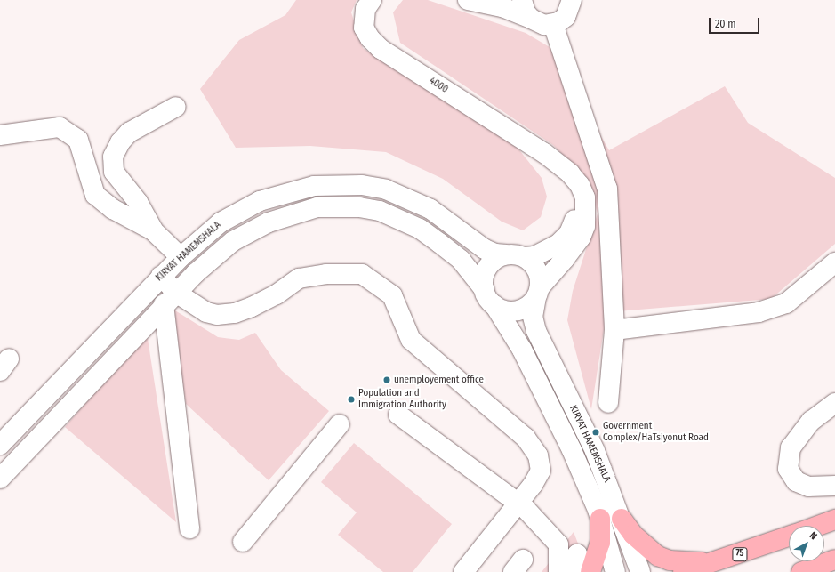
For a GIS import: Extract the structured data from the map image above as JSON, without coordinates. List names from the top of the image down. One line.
{"streets":{"highway":["75"],"street":["4000","KIRYAT HAMEMSHALA"]},"crossings":[["4000","KIRYAT HAMEMSHALA"]],"places":["unemployement office","Population and Immigration Authority","Government Complex/HaTsiyonut Road"],"scale_bar":"20 m","north":"top right"}
